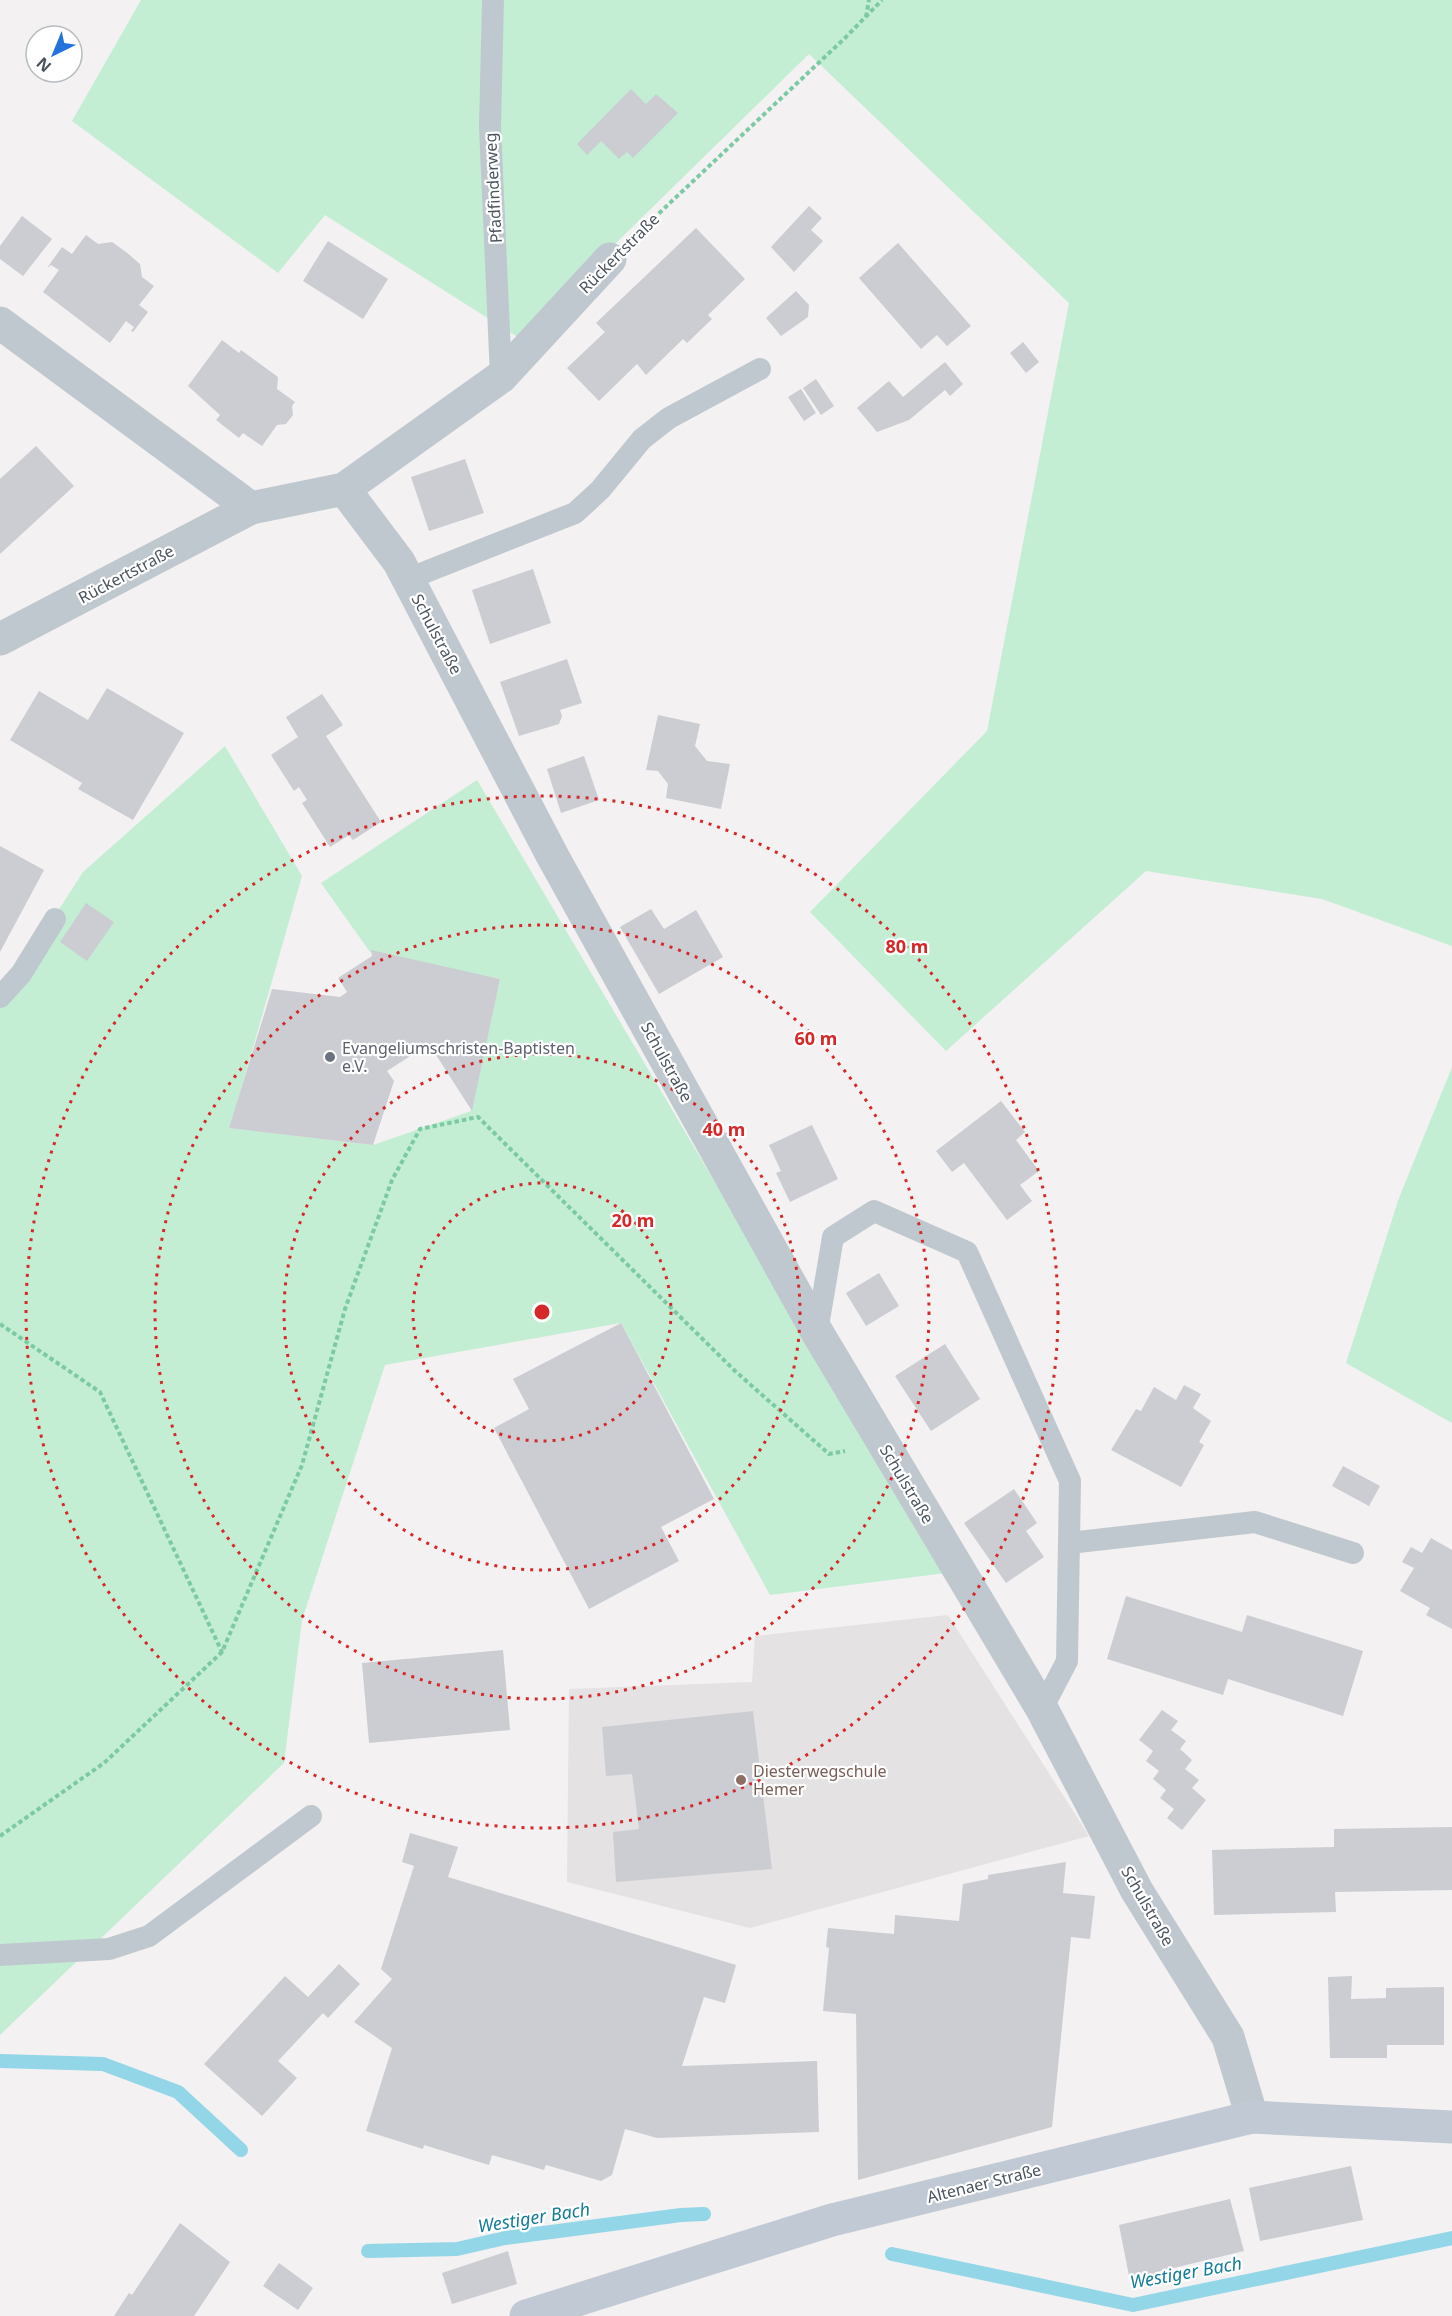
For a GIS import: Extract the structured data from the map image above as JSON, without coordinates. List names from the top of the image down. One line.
{"streets":{"main road":["Altenaer Straße"],"street":["Rückertstraße","Schulstraße"],"lane":["Pfadfinderweg"]},"crossings":[["Pfadfinderweg","Rückertstraße"],["Rückertstraße","Schulstraße"],["Schulstraße","Altenaer Straße"]],"water":["Westiger Bach"],"places":["Evangeliumschristen-Baptisten e.V.","Diesterwegschule Hemer"],"north":"bottom left","rings":["80 m","60 m","40 m","20 m"]}
